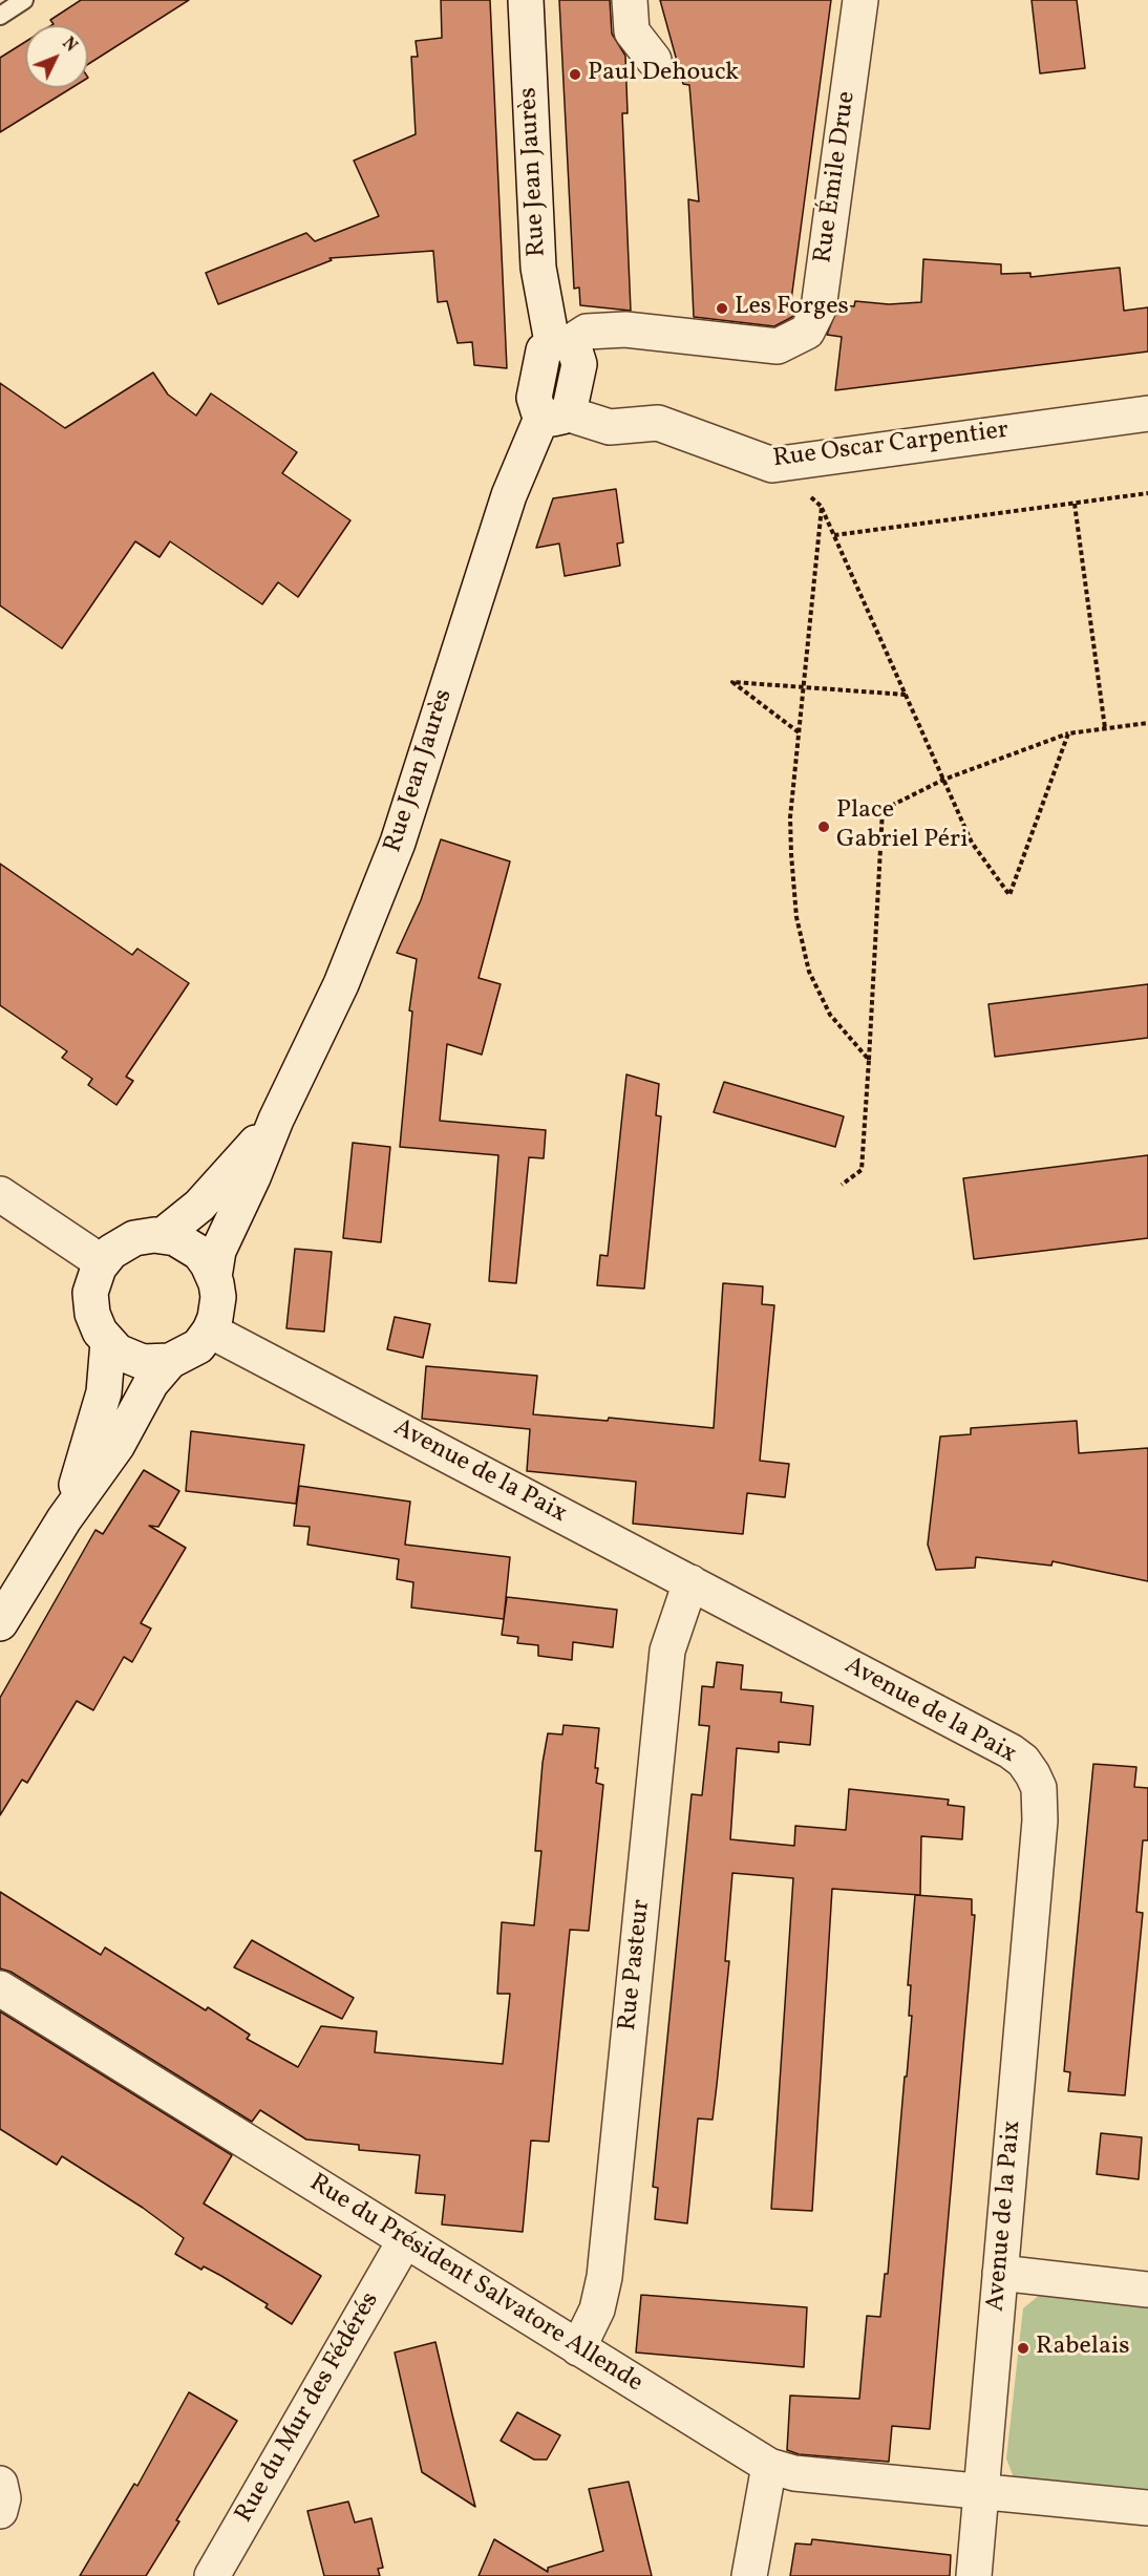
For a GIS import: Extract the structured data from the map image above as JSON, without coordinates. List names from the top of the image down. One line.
{"streets":{"street":["Rue Jean Jaurès","Rue Émile Drue","Rue Oscar Carpentier","Avenue de la Paix","Rue Pasteur","Rue du Président Salvatore Allende","Rue du Mur des Fédérés"]},"crossings":[["Rue Jean Jaurès","Rue Émile Drue"],["Rue Jean Jaurès","Rue Oscar Carpentier"],["Rue Jean Jaurès","Avenue de la Paix"],["Avenue de la Paix","Rue Pasteur"],["Avenue de la Paix","Rue du Président Salvatore Allende"],["Rue Pasteur","Rue du Président Salvatore Allende"],["Rue du Président Salvatore Allende","Rue du Mur des Fédérés"]],"places":["Paul Dehouck","Les Forges","Place Gabriel Péri","Rabelais"],"north":"top right"}
